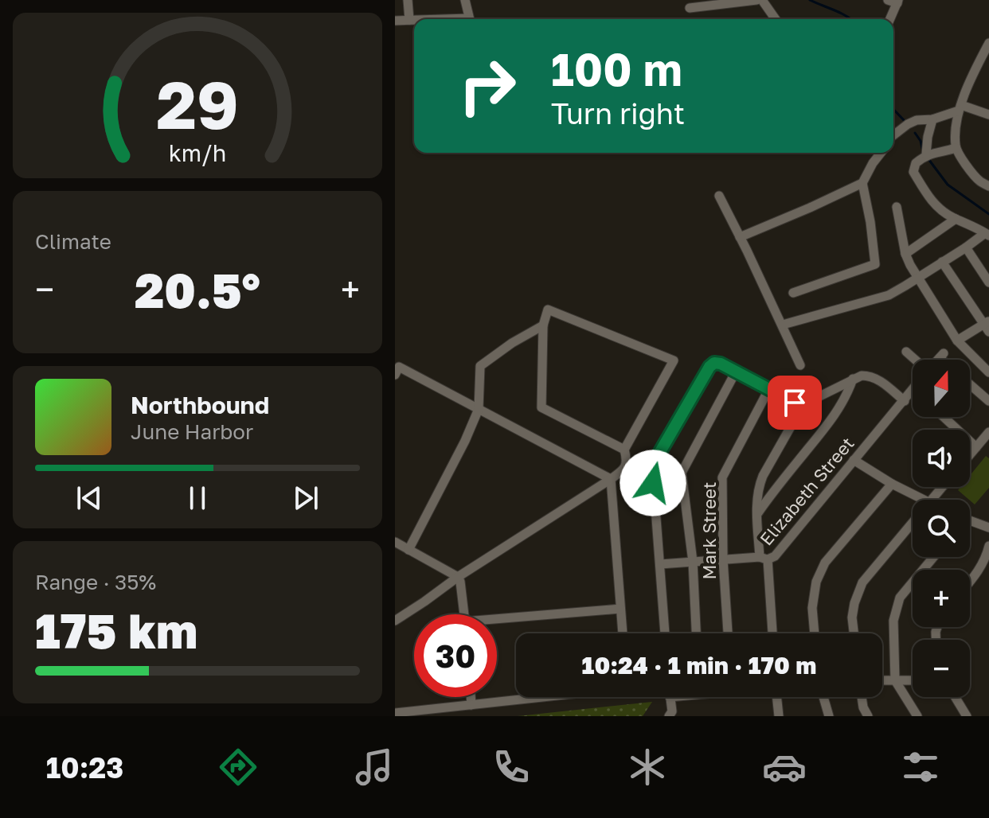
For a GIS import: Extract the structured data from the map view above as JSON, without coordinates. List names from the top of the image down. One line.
{"streets":{"street":["Elizabeth Street","Mark Street"]},"north":"top","page":{"turn":["100 m","Turn right"],"tile":["Climate",["Range · 35%","175 km"]],"heat":["−","20.5°","+"],"map_buttons":["+","−"],"song":["Northbound","June Harbor"],"limit":"30","trip":"10:24 · 1 min · 170 m","tabs":"10:23","gauge":["29","km/h"]}}
